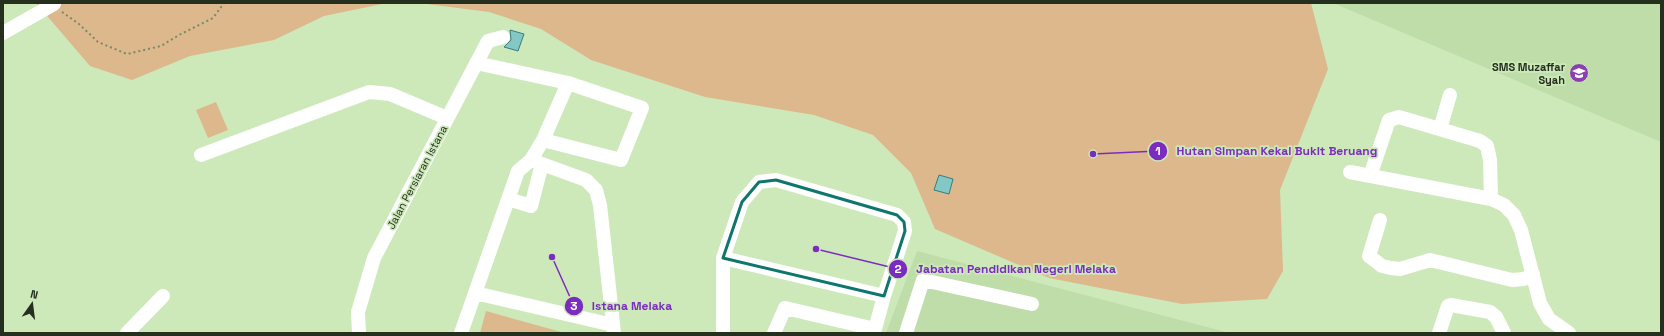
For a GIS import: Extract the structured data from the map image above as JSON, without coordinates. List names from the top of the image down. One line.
{"streets":{"street":["Jalan Persiaran Istana"]},"places":{"school or university":["SMS Muzaffar Syah"],"other":["Hutan Simpan Kekal Bukit Beruang","Jabatan Pendidikan Negeri Melaka","Istana Melaka"]},"north":"top"}
